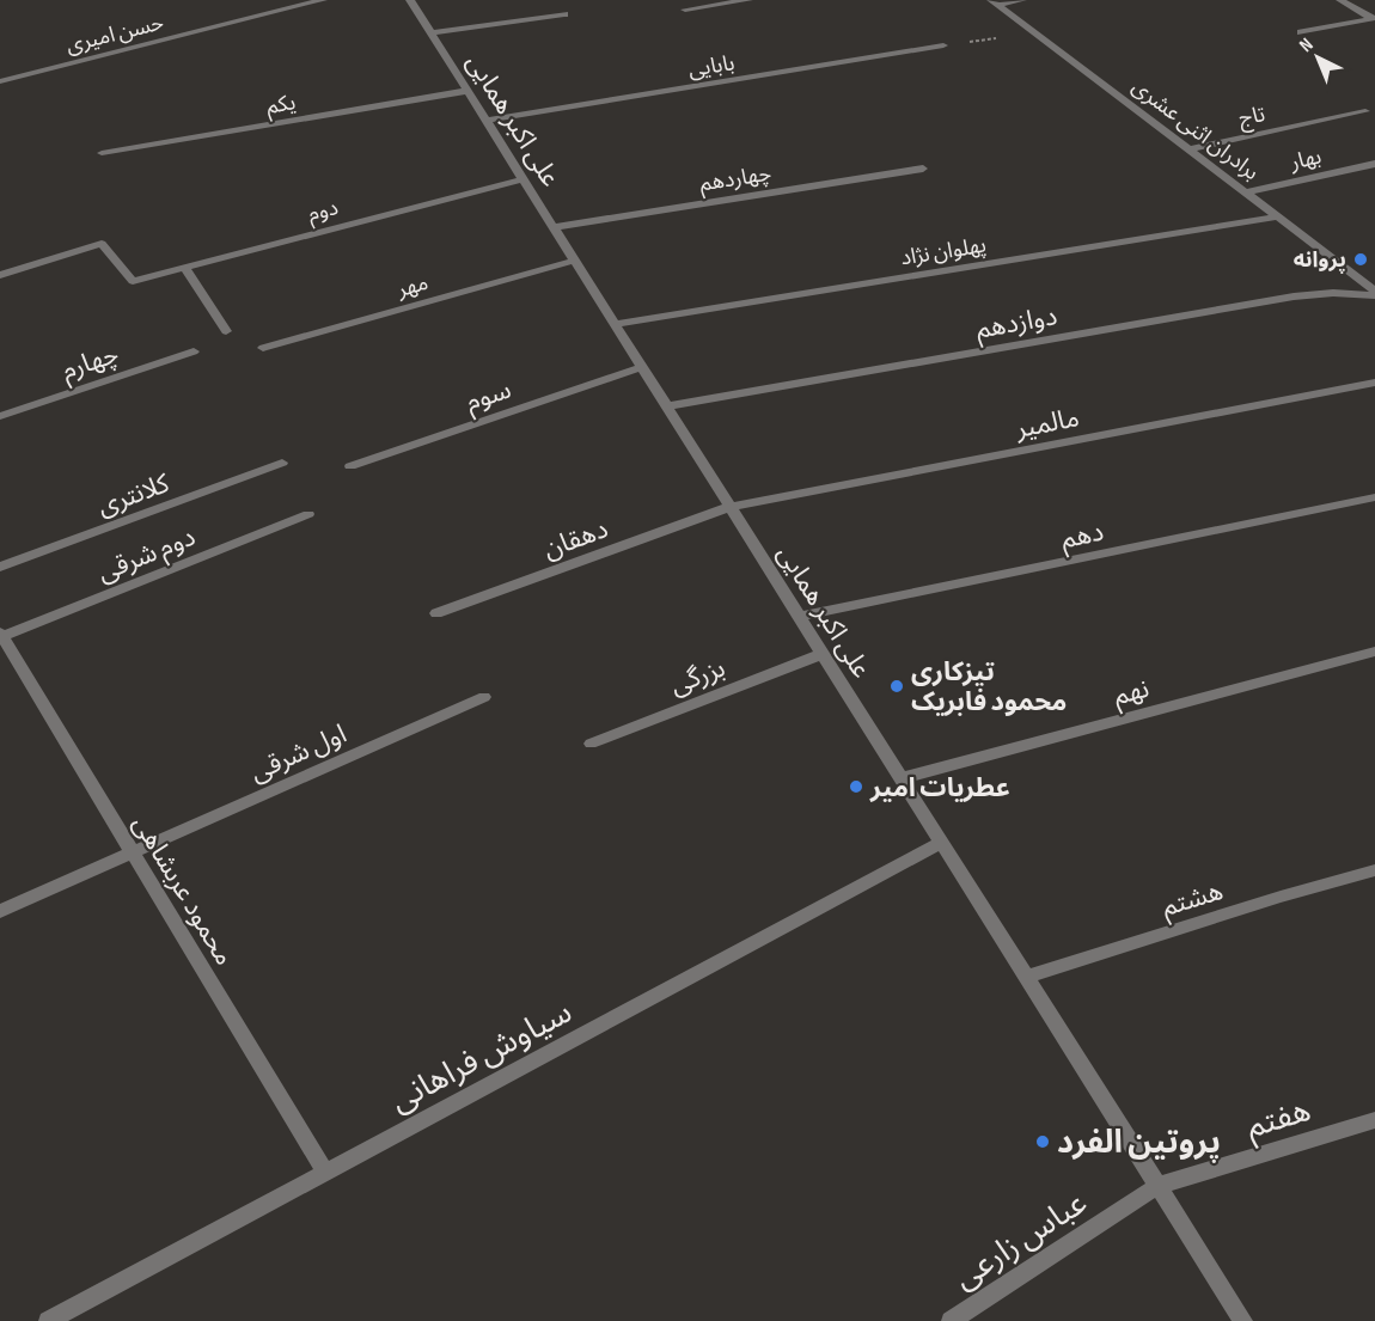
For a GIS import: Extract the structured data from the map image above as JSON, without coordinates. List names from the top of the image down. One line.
{"streets":{"street":["حسن امیری","بابایی","یکم","تاج","علی اکبر همایی","برادران اثنی عشری","بهار","چهاردهم","دوم","پهلوان نژاد","مهر","دوازدهم","چهارم","سوم","مالمیر","کلانتری","دهم","دهقان","دوم شرقی","بزرگی","نهم","اول شرقی","محمود عربشاهی","هشتم","سیاوش فراهانی","هفتم","عباس زارعی"]},"crossings":[["بابایی","علی اکبر همایی"],["یکم","علی اکبر همایی"],["تاج","برادران اثنی عشری"],["علی اکبر همایی","چهاردهم"],["علی اکبر همایی","دوم"],["علی اکبر همایی","پهلوان نژاد"],["علی اکبر همایی","مهر"],["علی اکبر همایی","دوازدهم"],["علی اکبر همایی","سوم"],["علی اکبر همایی","مالمیر"],["علی اکبر همایی","دهم"],["علی اکبر همایی","دهقان"],["علی اکبر همایی","بزرگی"],["علی اکبر همایی","نهم"],["علی اکبر همایی","هشتم"],["علی اکبر همایی","سیاوش فراهانی"],["علی اکبر همایی","هفتم"],["علی اکبر همایی","عباس زارعی"],["برادران اثنی عشری","بهار"],["برادران اثنی عشری","پهلوان نژاد"],["برادران اثنی عشری","دوازدهم"],["مالمیر","دهقان"],["دوم شرقی","محمود عربشاهی"],["اول شرقی","محمود عربشاهی"],["محمود عربشاهی","سیاوش فراهانی"],["هفتم","عباس زارعی"]],"places":["پروانه","تیزکاری محمود فابریک","عطریات امیر","پروتین الفرد"],"north":"top left"}
